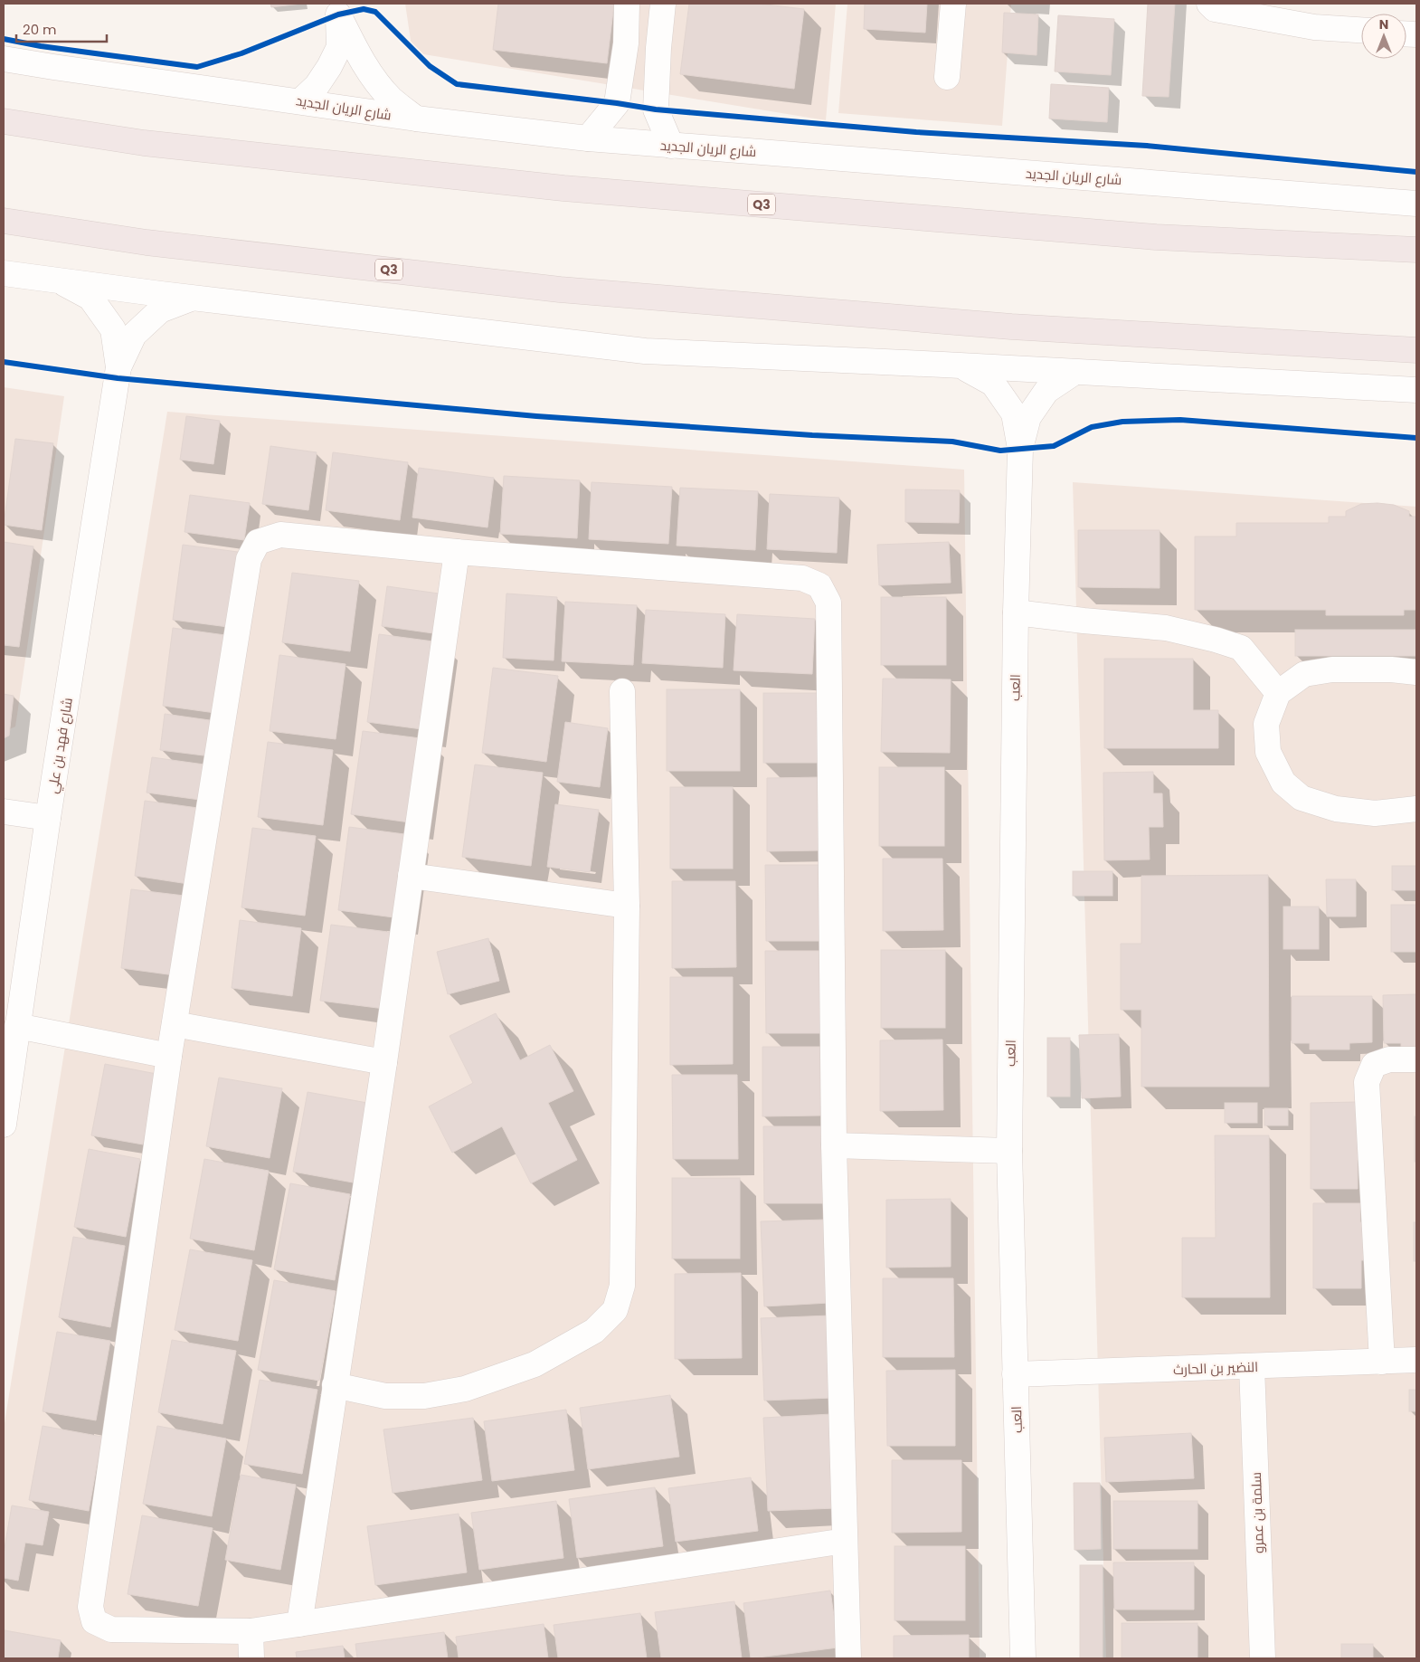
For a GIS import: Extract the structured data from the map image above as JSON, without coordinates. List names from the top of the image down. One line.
{"streets":{"highway":["Q3"],"street":["شارع الريان الجديد","العب","شارع فهد بن علي","النضير بن الحارث","سلمة بن عمرو"]},"crossings":[["العب","النضير بن الحارث"],["النضير بن الحارث","سلمة بن عمرو"]],"scale_bar":"20 m","north":"top"}
